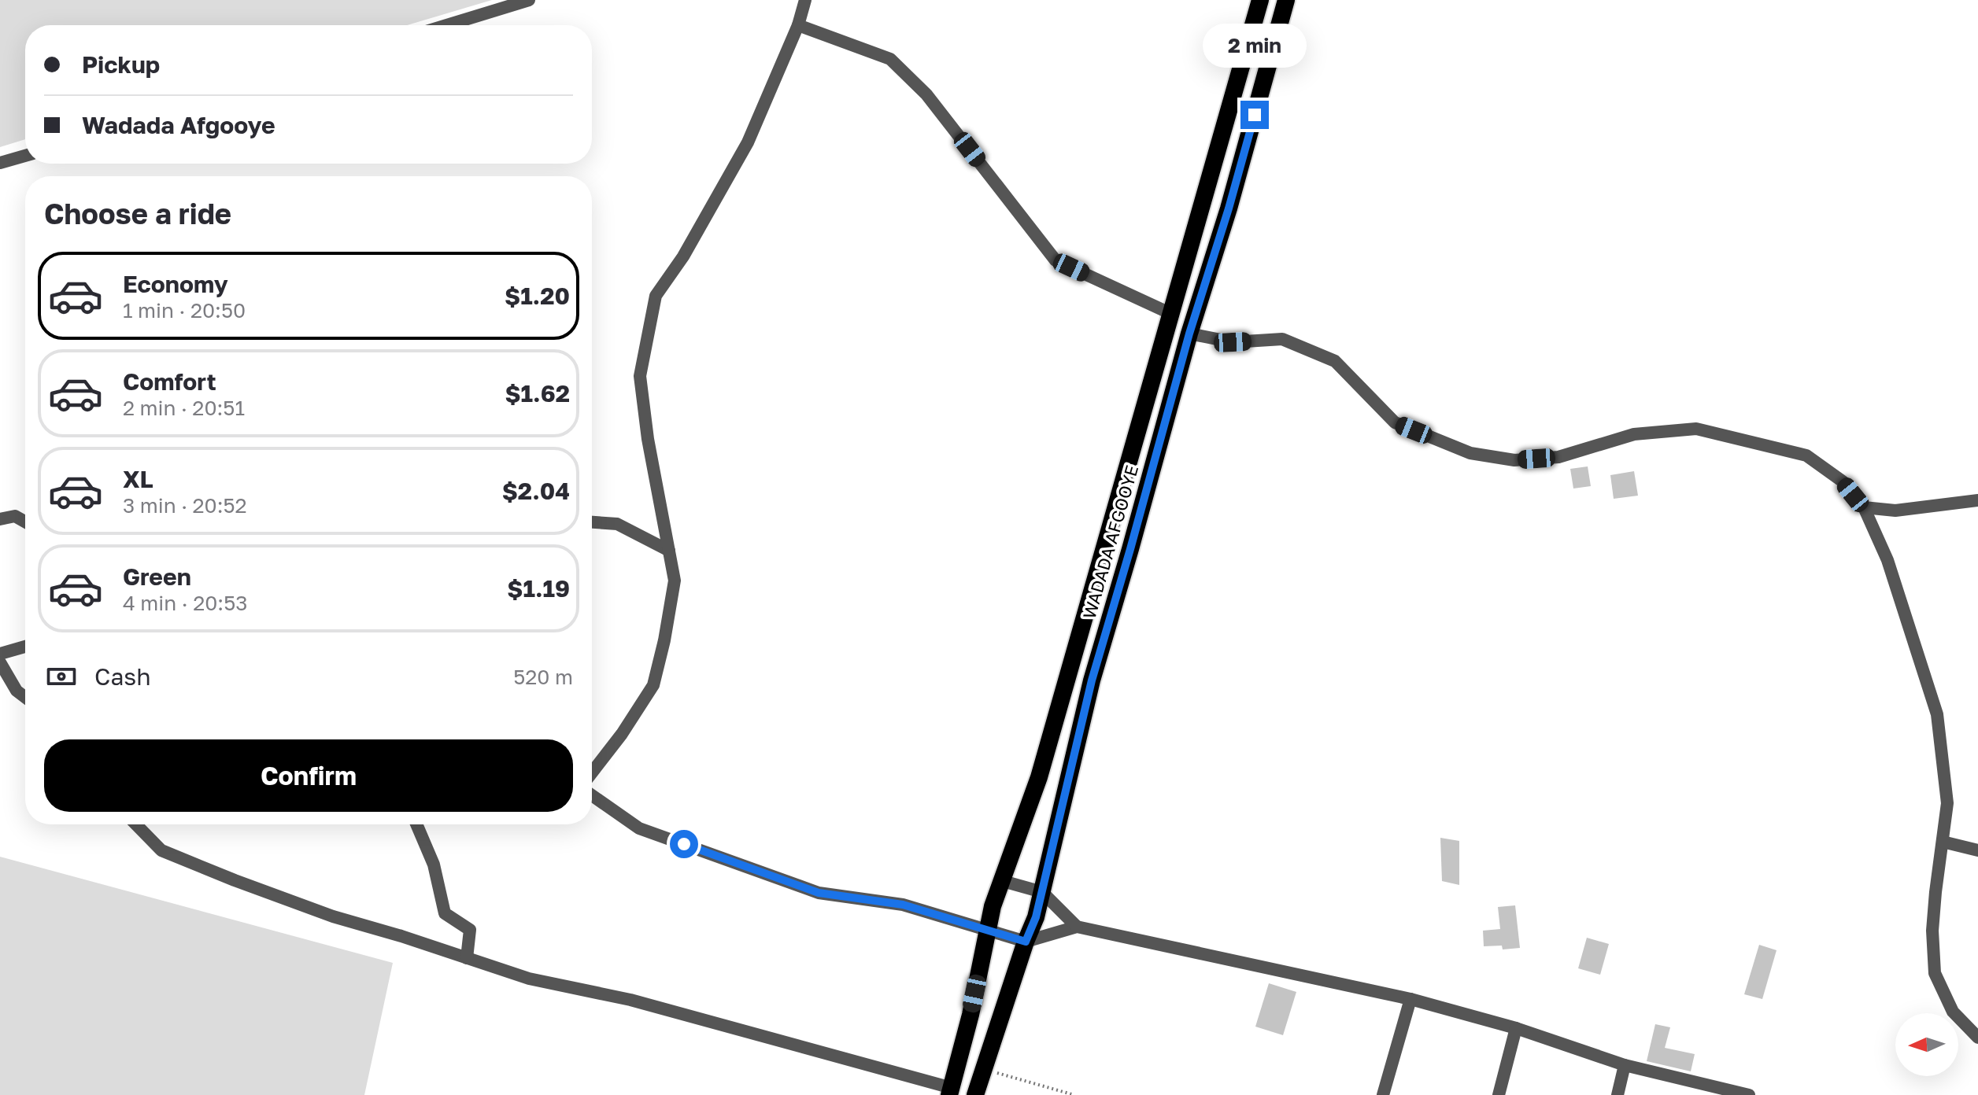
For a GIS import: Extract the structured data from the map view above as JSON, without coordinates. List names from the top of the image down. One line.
{"streets":{"highway":["WADADA AFGOOYE"]},"north":"left","page":{"bubble":"2 min","banner":["Pickup","Wadada Afgooye"],"heading":"Choose a ride","list":[{"name":"Economy","note":"1 min · 20:50","value":"$1.20"},{"name":"Comfort","note":"2 min · 20:51","value":"$1.62"},{"name":"XL","note":"3 min · 20:52","value":"$2.04"},{"name":"Green","note":"4 min · 20:53","value":"$1.19"}],"pay":["Cash","520 m"],"buttons":"Confirm"}}
